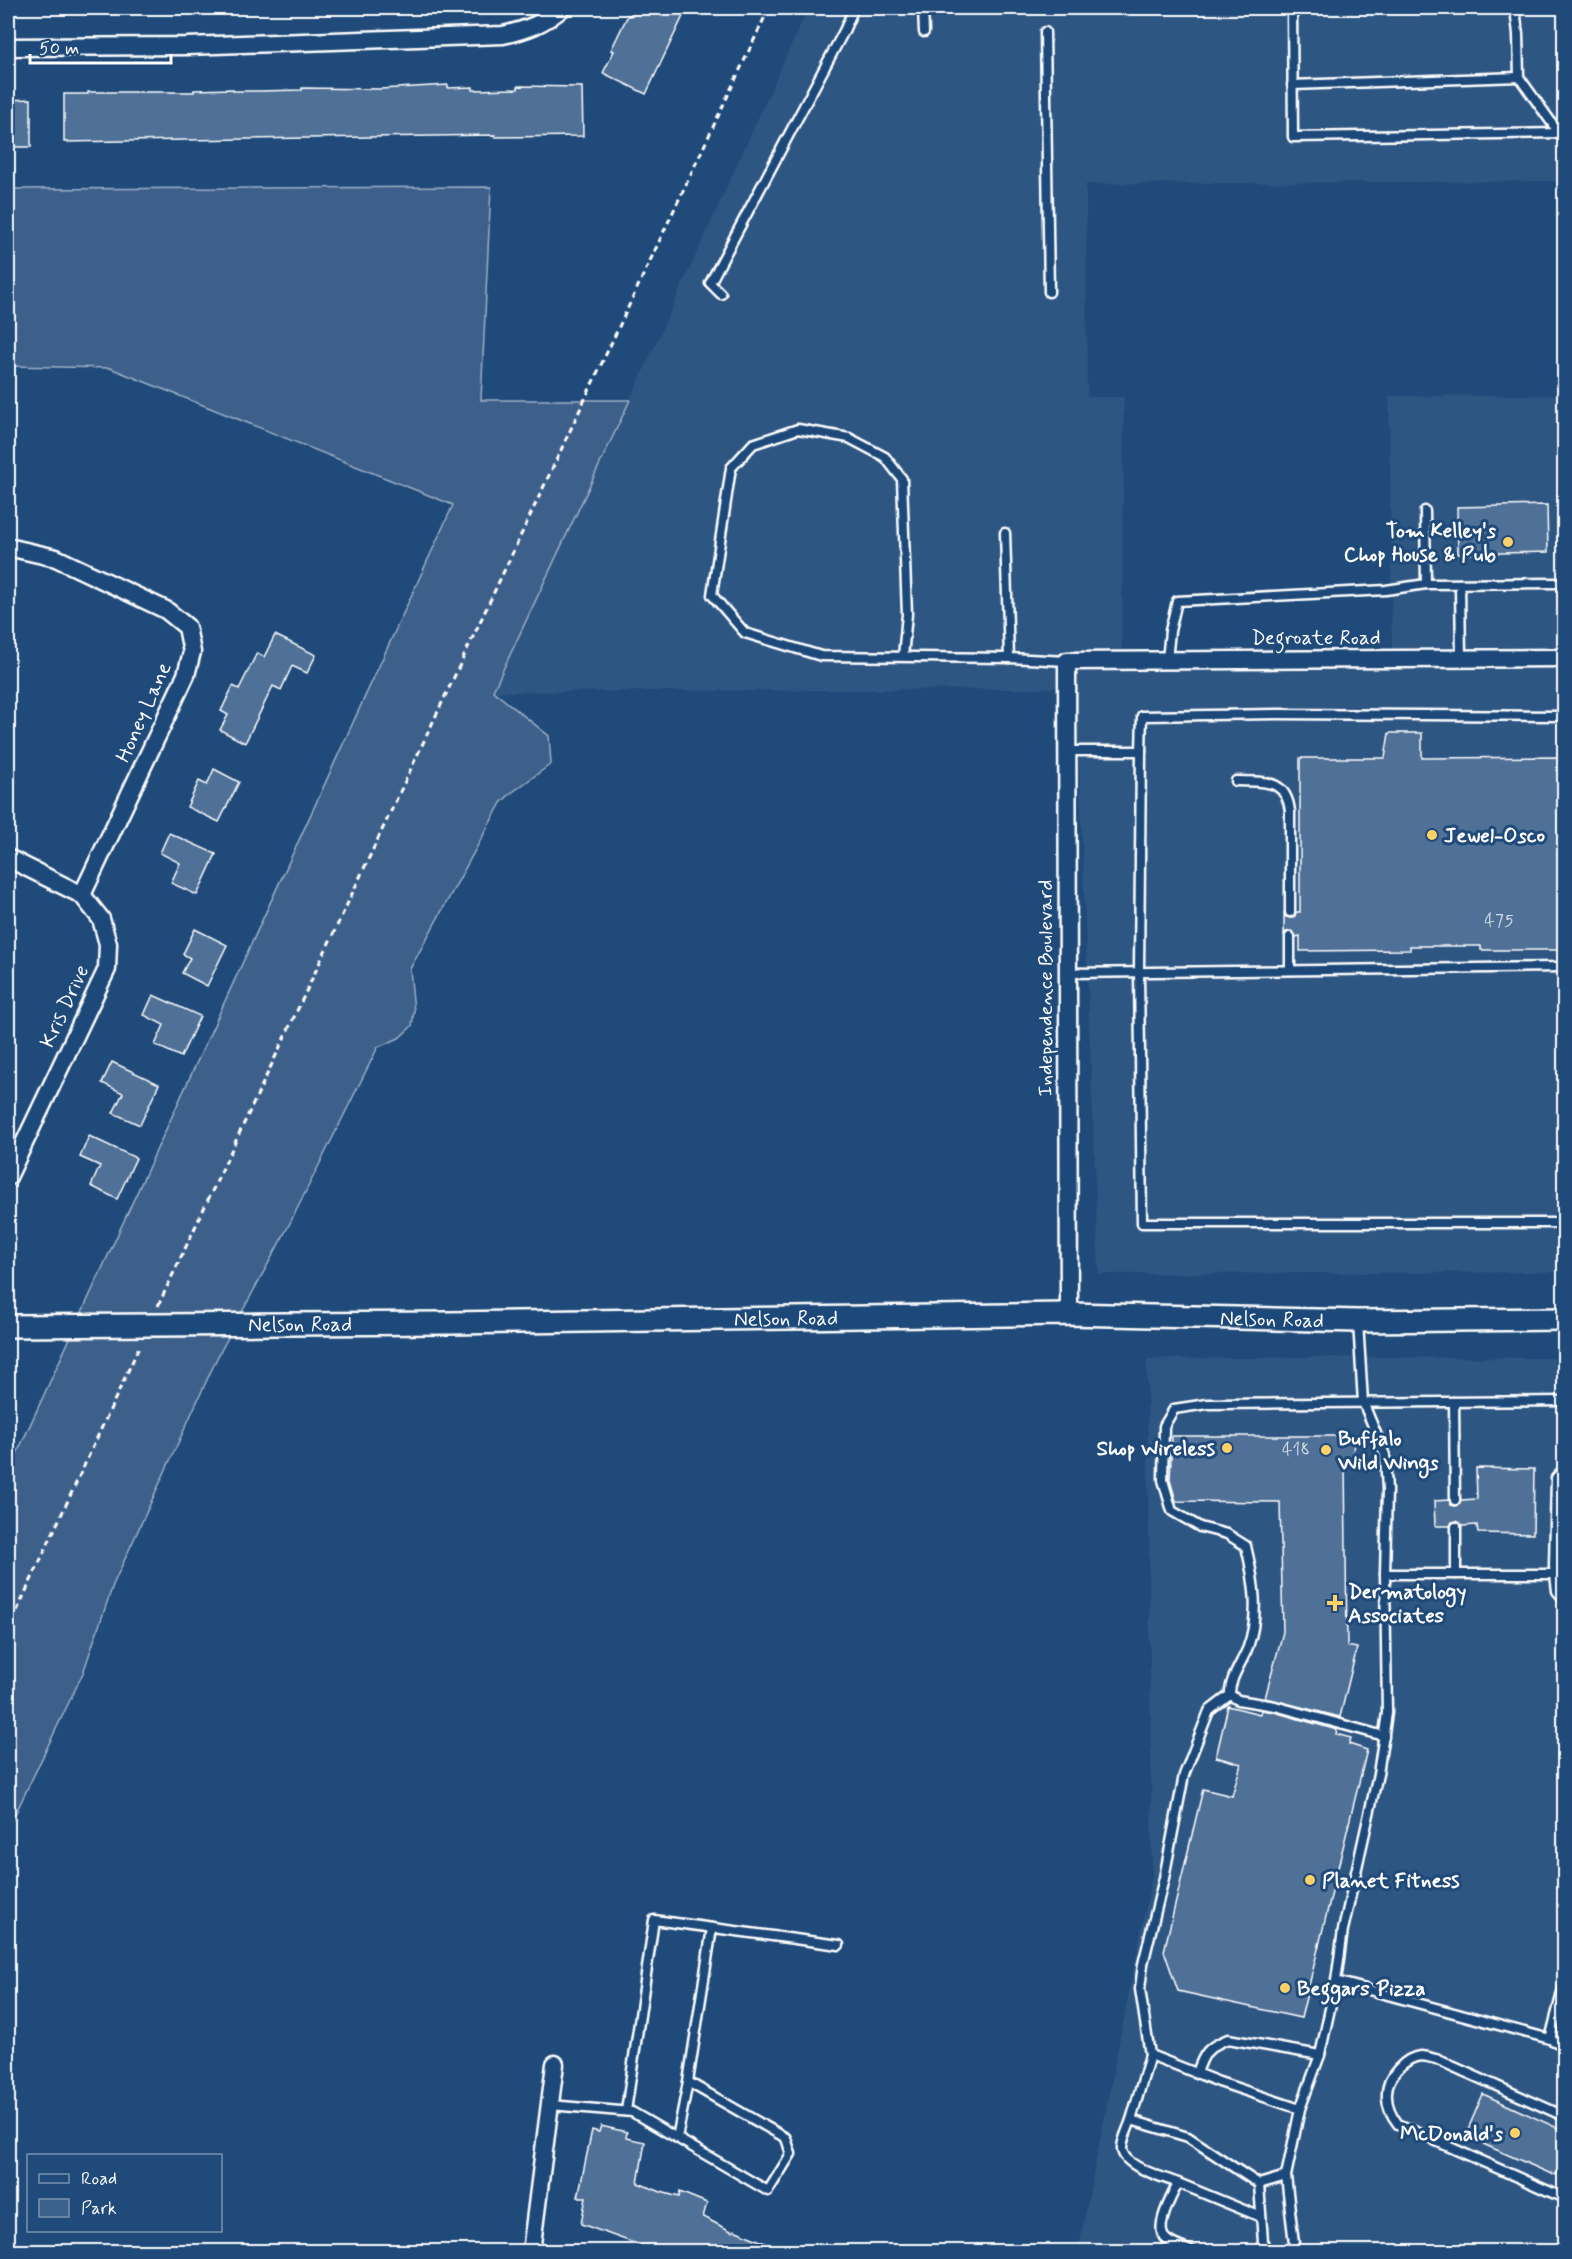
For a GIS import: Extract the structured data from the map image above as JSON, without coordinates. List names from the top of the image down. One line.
{"streets":{"street":["Degroate Road","Honey Lane","Independence Boulevard","Kris Drive","Nelson Road"]},"crossings":[["Degroate Road","Independence Boulevard"],["Honey Lane","Kris Drive"],["Independence Boulevard","Nelson Road"]],"places":{"other":["Tom Kelley's Chop House & Pub","Jewel-Osco","Shop Wireless","Buffalo Wild Wings","Planet Fitness","Beggars Pizza","McDonald's"],"health":["Dermatology Associates"]},"house_numbers":["475","418"],"legend":["Road","Park"],"scale_bar":"50 m"}
